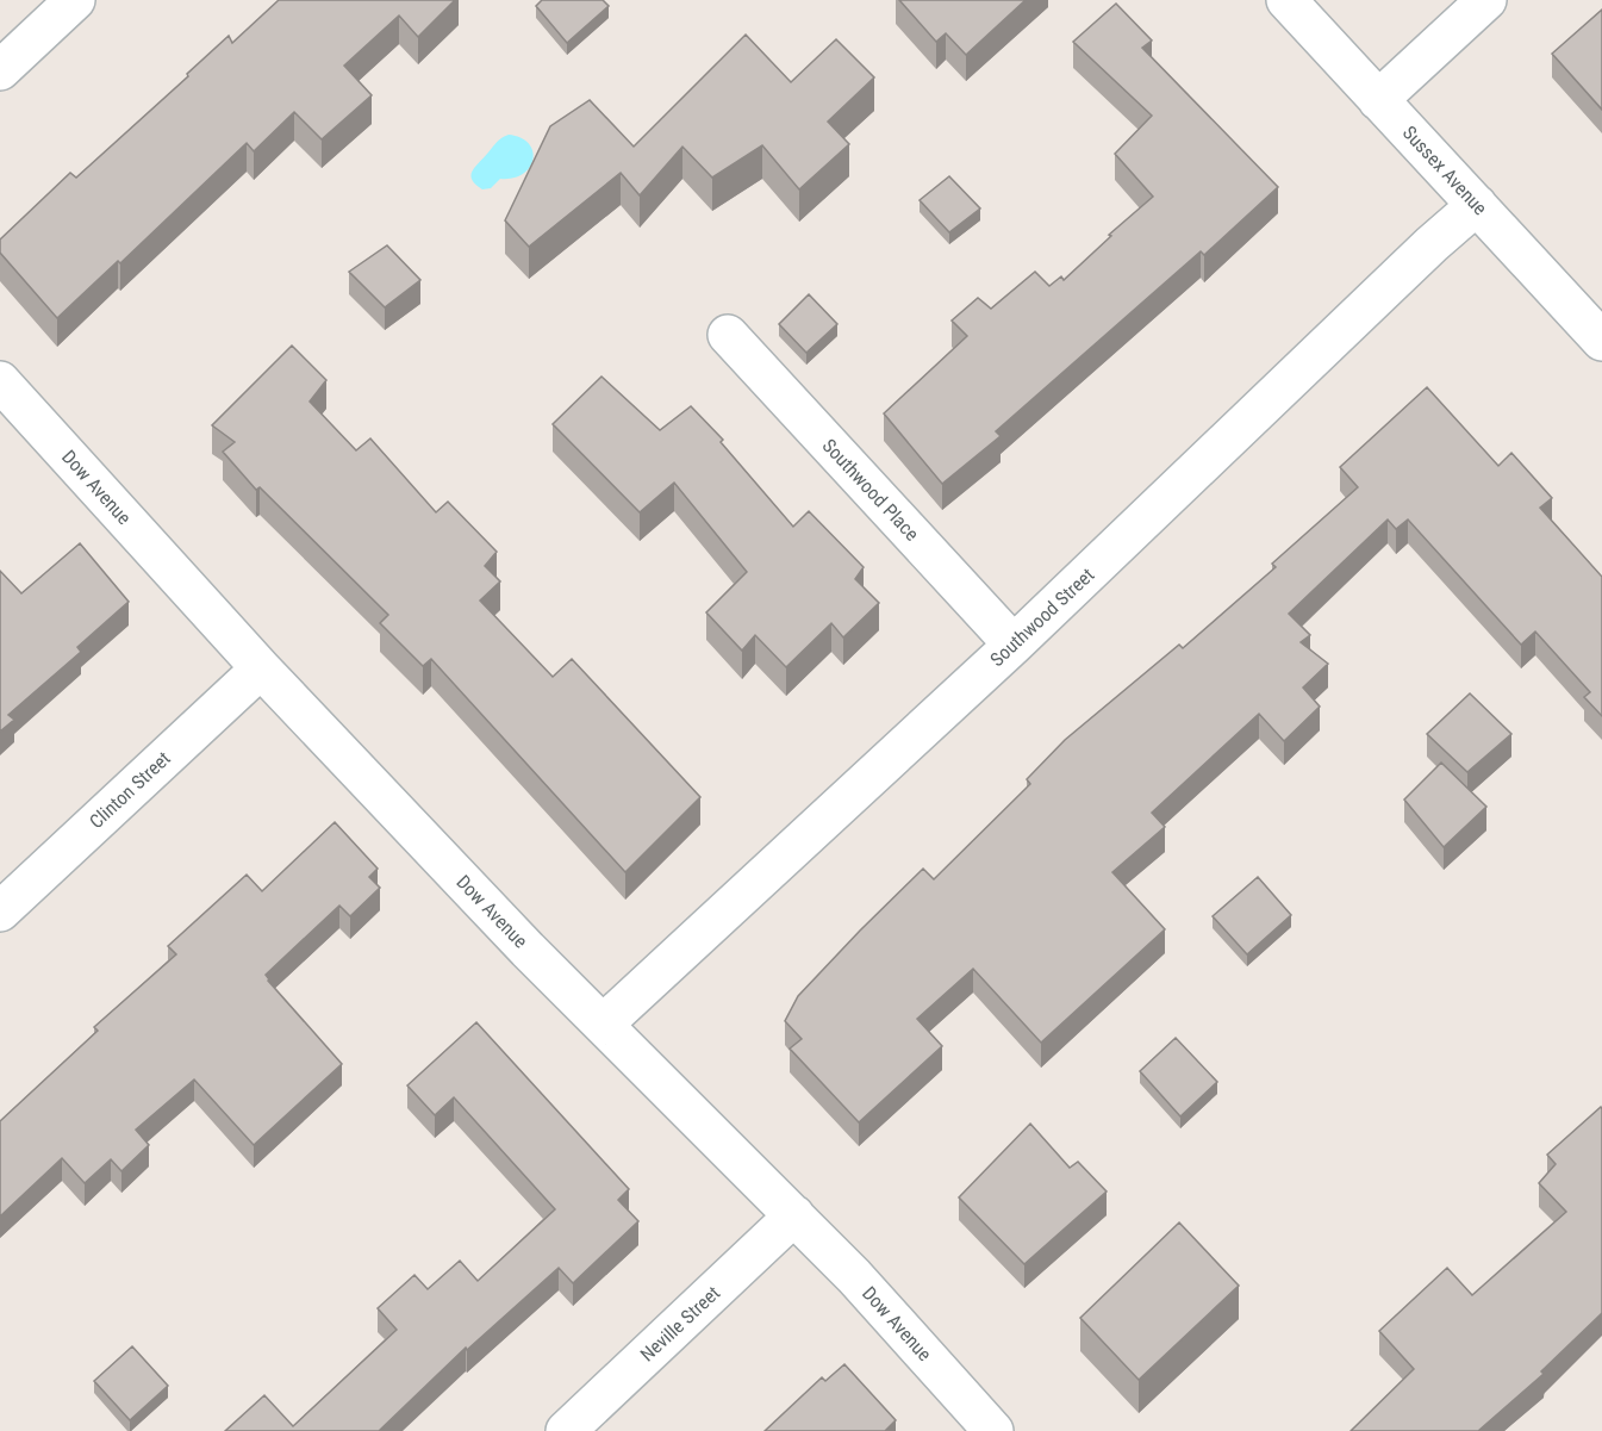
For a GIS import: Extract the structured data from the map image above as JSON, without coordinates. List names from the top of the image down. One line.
{"streets":{"street":["Sussex Avenue","Dow Avenue","Southwood Place","Southwood Street","Clinton Street","Neville Street"]},"crossings":[["Sussex Avenue","Southwood Street"],["Dow Avenue","Southwood Street"],["Dow Avenue","Clinton Street"],["Dow Avenue","Neville Street"],["Southwood Place","Southwood Street"]]}
